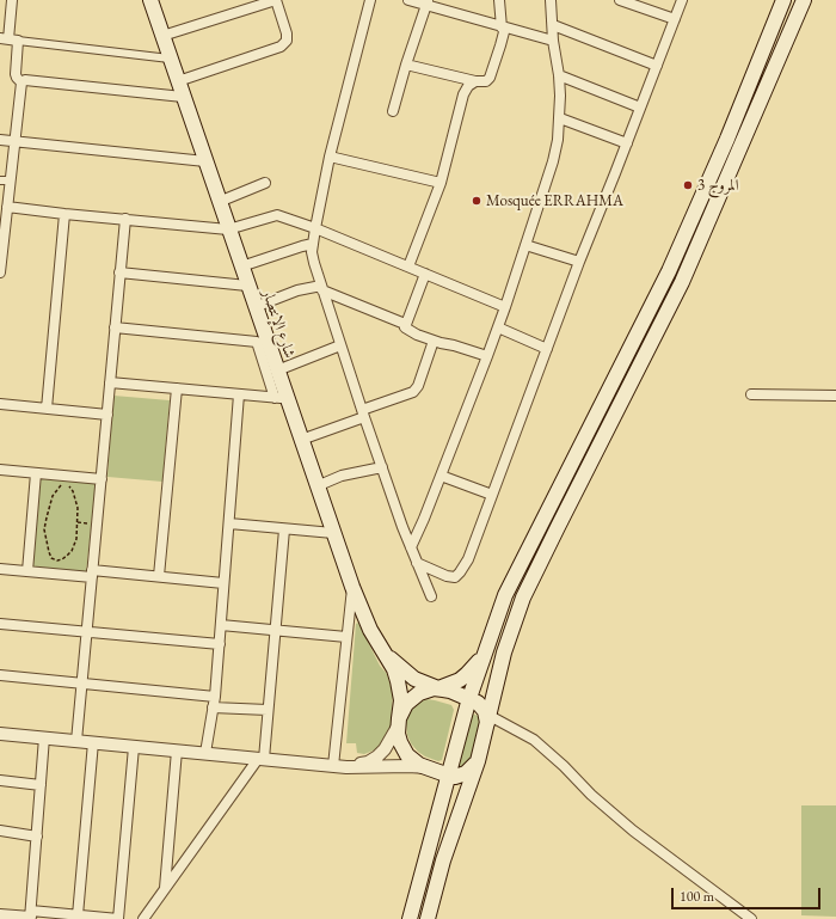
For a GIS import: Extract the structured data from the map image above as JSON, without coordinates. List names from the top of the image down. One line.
{"streets":{"main road":["شارع الإنتصار"]},"places":["المروج 3","Mosquée ERRAHMA"],"scale_bar":"100 m"}
